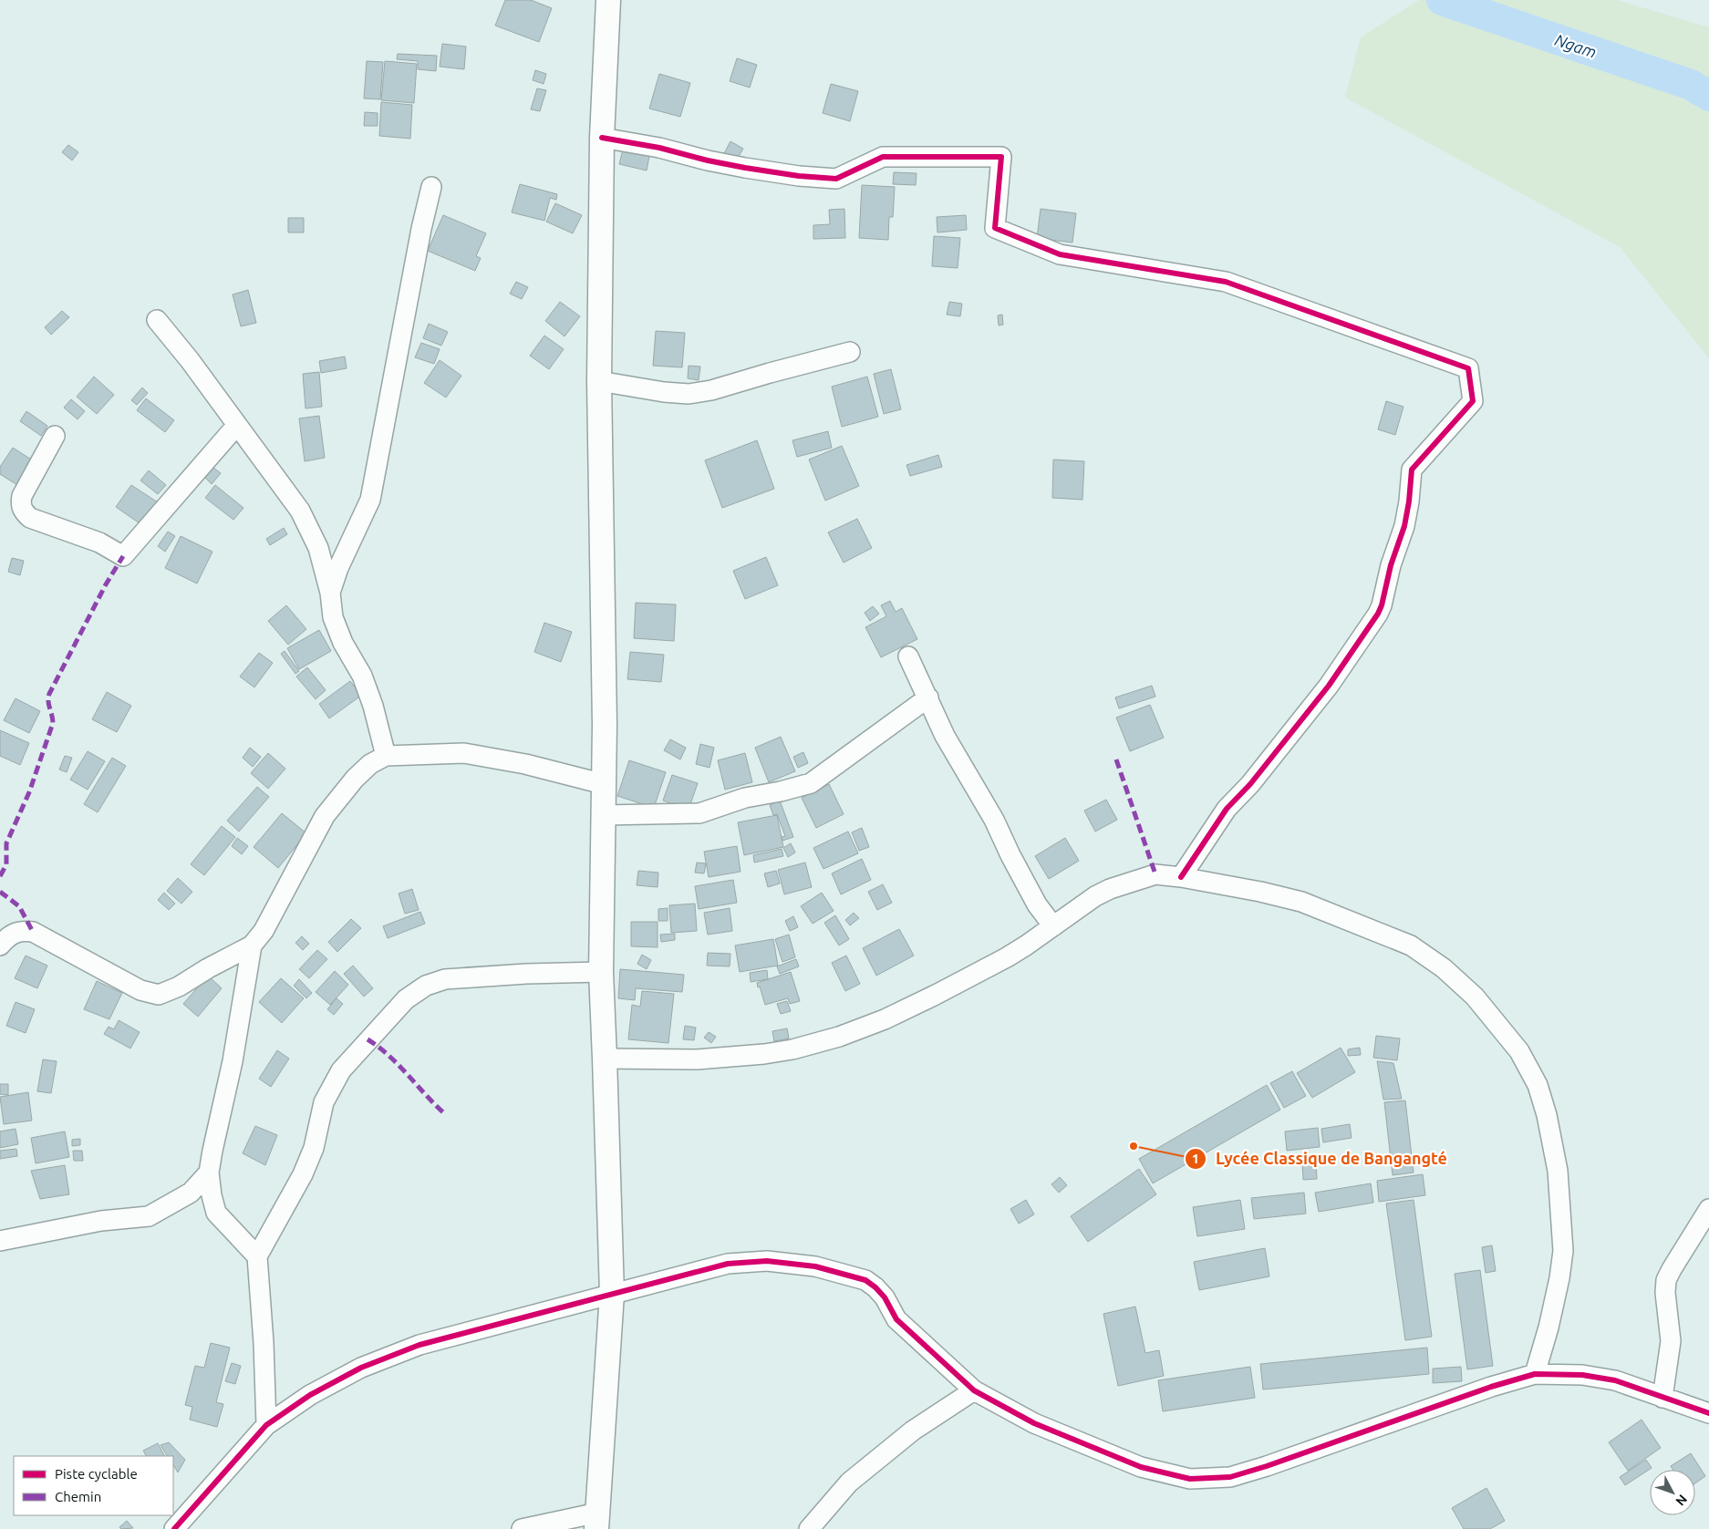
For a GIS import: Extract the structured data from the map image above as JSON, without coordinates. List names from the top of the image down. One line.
{"water":["Ngam"],"places":["Lycée Classique de Bangangté"],"legend":["Piste cyclable","Chemin"],"north":"bottom right"}
